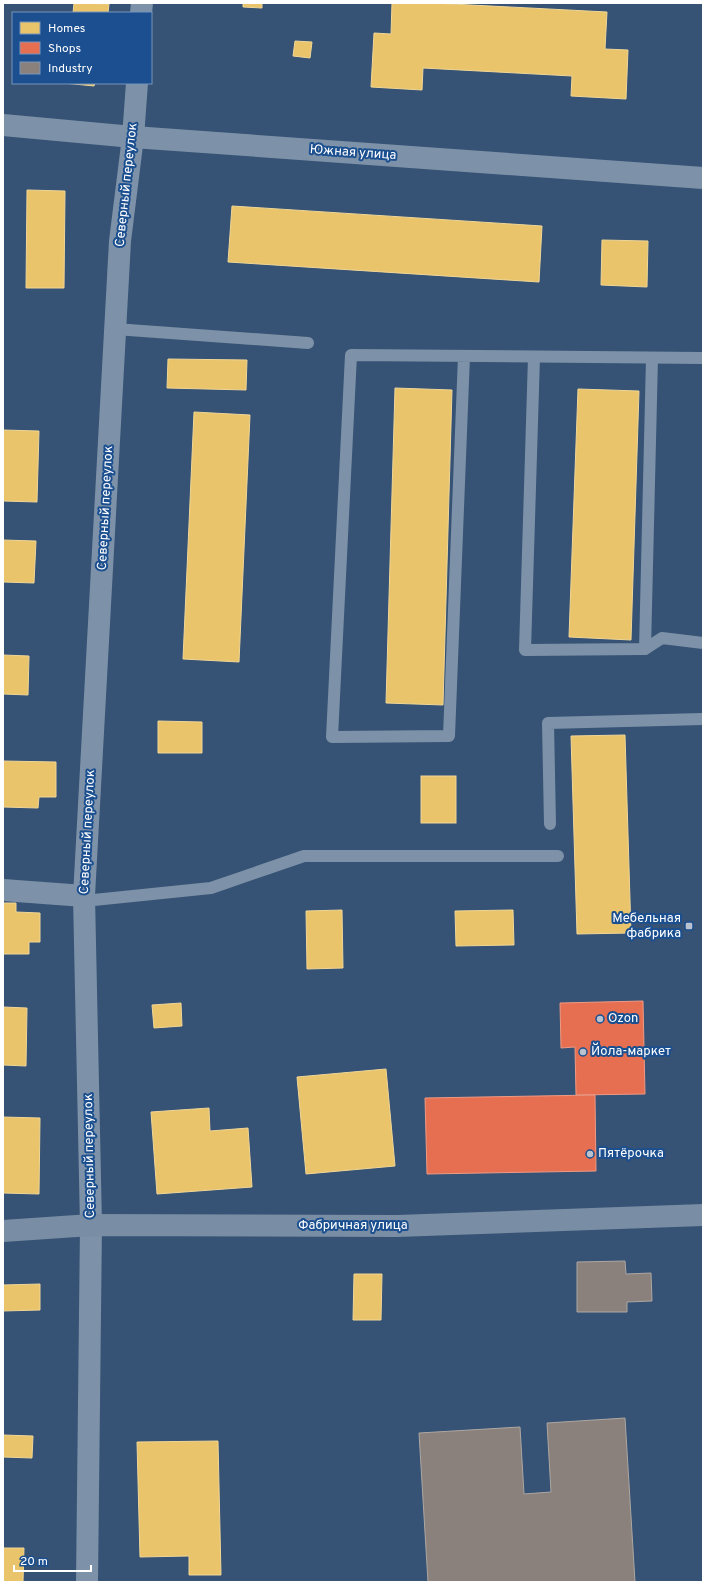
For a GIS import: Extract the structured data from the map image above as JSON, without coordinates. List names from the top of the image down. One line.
{"streets":{"street":["Южная улица","Северный переулок","Фабричная улица"]},"crossings":[["Южная улица","Северный переулок"],["Северный переулок","Фабричная улица"]],"places":{"transit":["Мебельная фабрика"],"other":["Ozon","Йола-маркет","Пятёрочка"]},"legend":["Homes","Shops","Industry"],"scale_bar":"20 m"}
